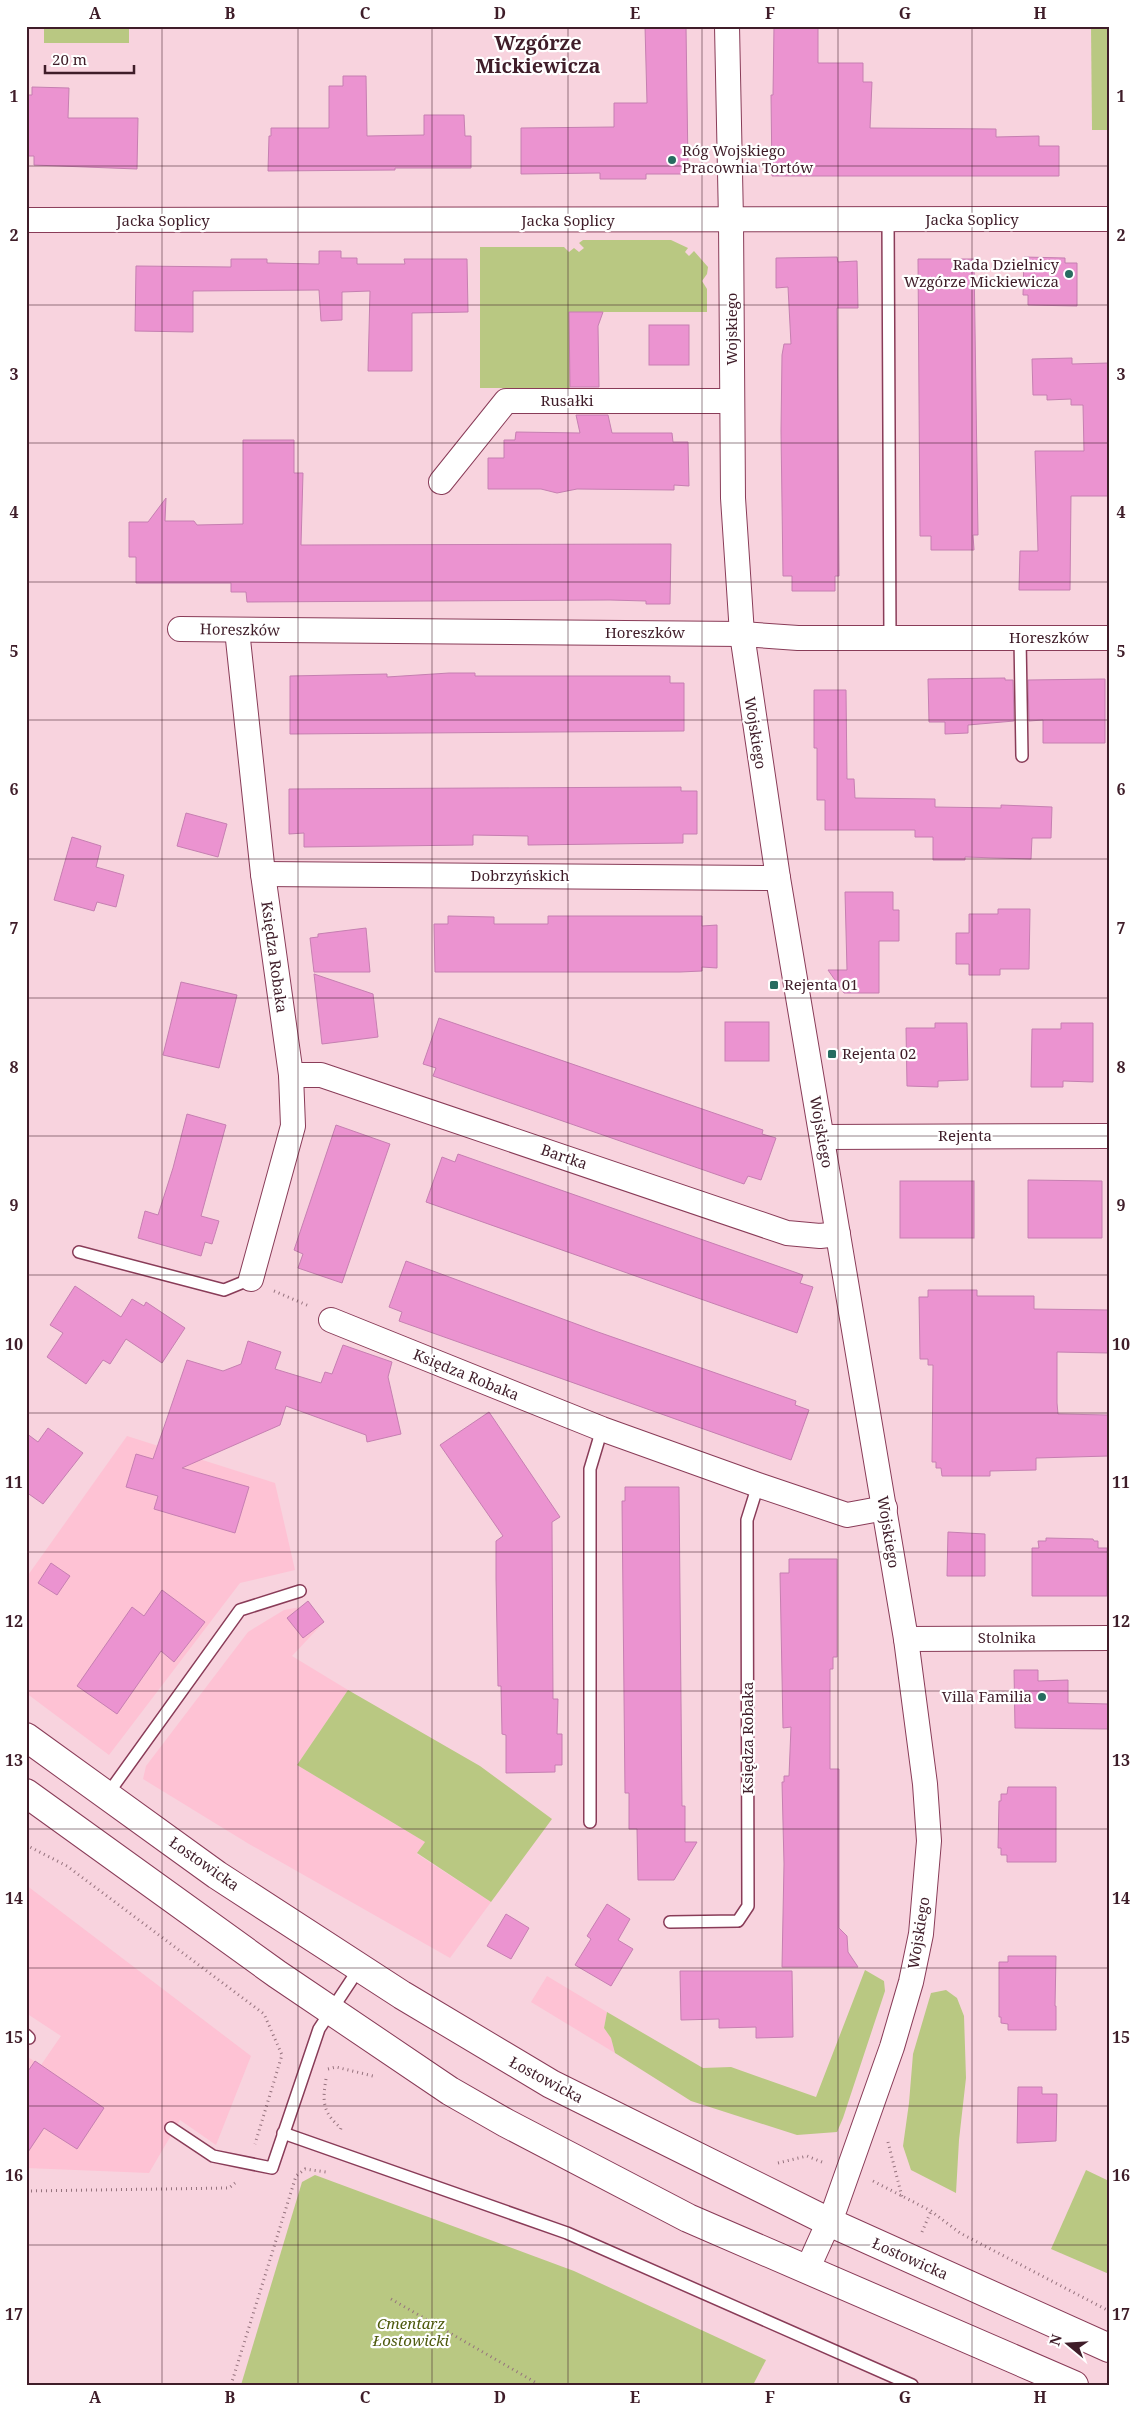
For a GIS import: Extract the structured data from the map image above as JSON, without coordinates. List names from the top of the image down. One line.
{"streets":{"main road":["Łostowicka"],"street":["Jacka Soplicy","Wojskiego","Rusałki","Horeszków","Dobrzyńskich","Księdza Robaka","Rejenta","Bartka","Stolnika"]},"crossings":[["Jacka Soplicy","Wojskiego"],["Wojskiego","Rusałki"],["Wojskiego","Horeszków"],["Wojskiego","Dobrzyńskich"],["Wojskiego","Księdza Robaka"],["Wojskiego","Rejenta"],["Wojskiego","Bartka"],["Wojskiego","Stolnika"],["Wojskiego","Łostowicka"],["Horeszków","Księdza Robaka"],["Dobrzyńskich","Księdza Robaka"],["Księdza Robaka","Bartka"]],"districts":["Wzgórze Mickiewicza"],"parks":["Cmentarz Łostowicki"],"places":{"other":["Róg Wojskiego Pracownia Tortów","Rada Dzielnicy Wzgórze Mickiewicza","Villa Familia"],"transit":["Rejenta 01","Rejenta 02"]},"scale_bar":"20 m","north":"left","grid":{"columns":["A","B","C","D","E","F","G","H"],"rows":["1","2","3","4","5","6","7","8","9","10","11","12","13","14","15","16","17"]}}
